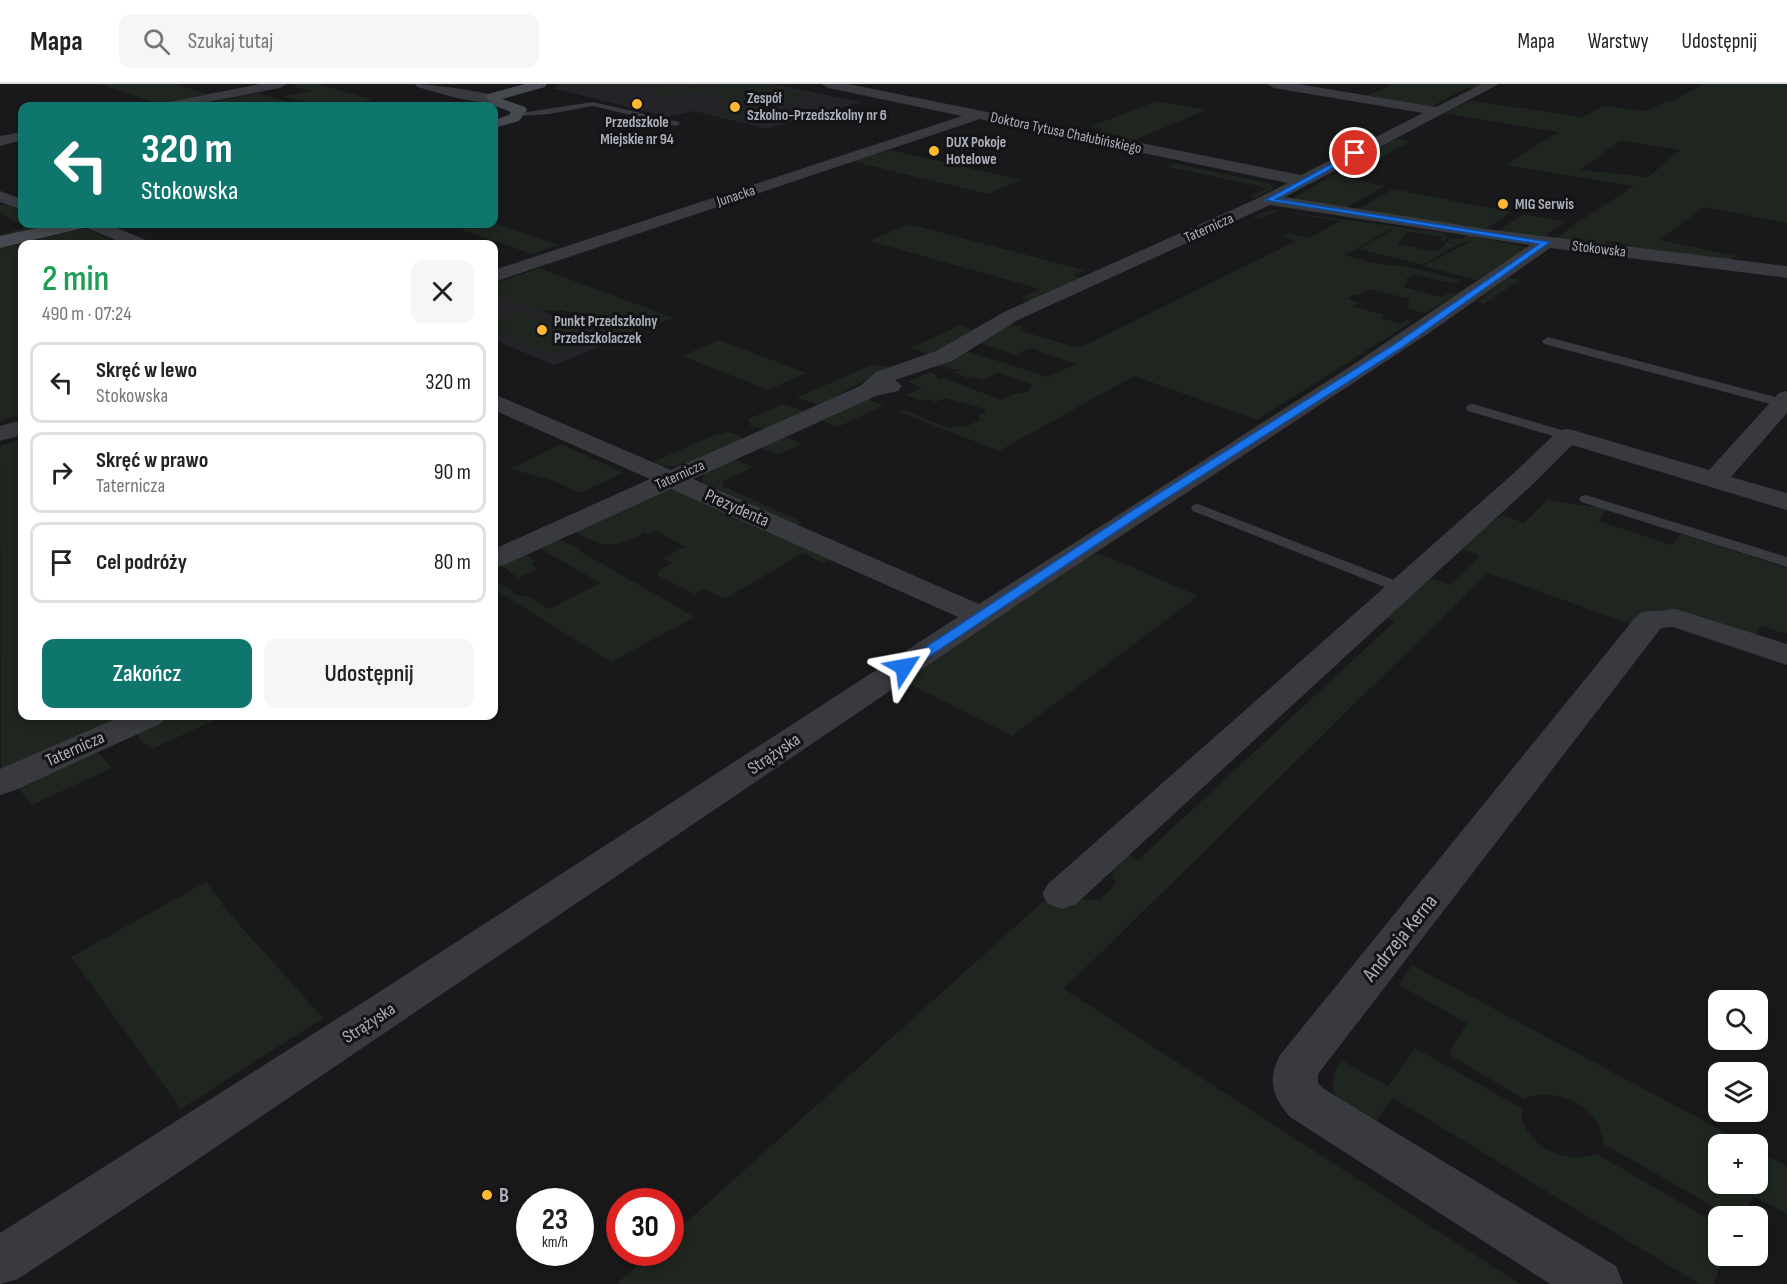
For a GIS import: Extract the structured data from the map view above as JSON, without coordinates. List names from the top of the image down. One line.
{"streets":{"street":["Doktora Tytusa Chałubińskiego","Junacka","Taternicza","Stokowska","Prezydenta","Strążyska","Andrzeja Kerna"]},"crossings":[["Doktora Tytusa Chałubińskiego","Junacka"],["Doktora Tytusa Chałubińskiego","Taternicza"],["Taternicza","Stokowska"],["Taternicza","Prezydenta"],["Stokowska","Strążyska"],["Prezydenta","Strążyska"]],"places":["Przedszkole Miejskie nr 94","Zespół Szkolno-Przedszkolny nr 6","DUX Pokoje Hotelowe","MIG Serwis","Punkt Przedszkolny Przedszkolaczek","B"],"page":{"header":"Mapa","search":"Szukaj tutaj","nav":["Mapa","Warstwy","Udostępnij"],"turn":["320 m","Stokowska"],"heading":["2 min","490 m · 07:24"],"list":[{"name":"Skręć w lewo","note":"Stokowska","value":"320 m"},{"name":"Skręć w prawo","note":"Taternicza","value":"90 m"},{"name":"Cel podróży","value":"80 m"}],"buttons":["Zakończ","Udostępnij"],"map_buttons":["+","−"],"speed":"23 km/h","limit":"30"}}
